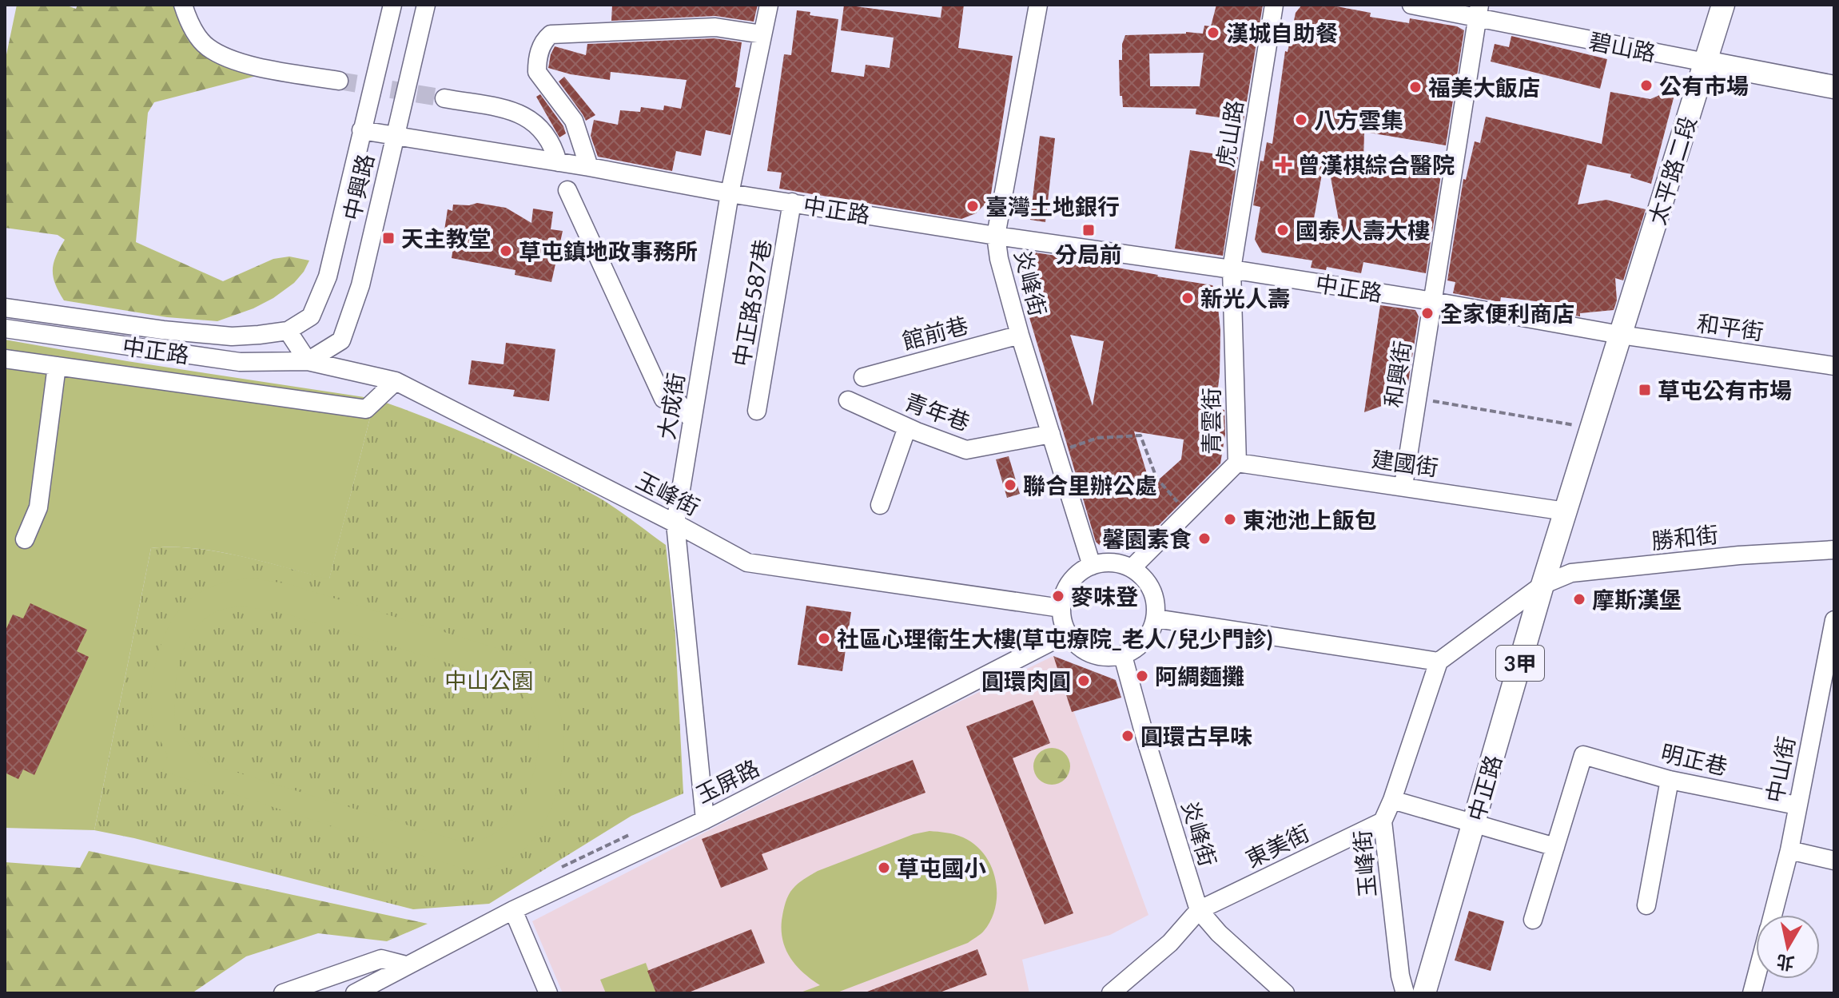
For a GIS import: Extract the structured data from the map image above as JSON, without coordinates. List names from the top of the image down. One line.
{"streets":{"main road":["碧山路","太平路二段","中正路","3甲"],"street":["虎山路","中興路","炎峰街","中正路587巷","和平街","館前巷","和興街","大成街","青年巷","青雲街","建國街","玉峰街","勝和街","明正巷","中山街","玉屏路","東美街"]},"crossings":[["碧山路","太平路二段"],["碧山路","和興街"],["虎山路","中正路"],["虎山路","青雲街"],["太平路二段","中正路"],["太平路二段","和平街"],["中興路","中正路"],["中興路","玉峰街"],["中正路","炎峰街"],["中正路","中正路587巷"],["中正路","和平街"],["中正路","和興街"],["中正路","大成街"],["中正路","青雲街"],["中正路","建國街"],["中正路","玉峰街"],["中正路","勝和街"],["炎峰街","館前巷"],["炎峰街","青年巷"],["炎峰街","青雲街"],["炎峰街","玉峰街"],["炎峰街","玉屏路"],["炎峰街","東美街"],["和興街","建國街"],["大成街","玉峰街"],["大成街","玉屏路"],["青雲街","建國街"],["青雲街","玉峰街"],["青雲街","玉屏路"],["玉峰街","玉屏路"],["玉峰街","東美街"],["明正巷","中山街"]],"parks":["中山公園"],"places":{"other":["漢城自助餐","公有市場","福美大飯店","八方雲集","臺灣土地銀行","國泰人壽大樓","草屯鎮地政事務所","新光人壽","全家便利商店","聯合里辦公處","東池池上飯包","馨園素食","麥味登","摩斯漢堡","社區心理衛生大樓(草屯療院_老人/兒少門診)","阿綢麵攤","圓環肉圓","圓環古早味","草屯國小"],"health":["曾漢棋綜合醫院"],"transit":["分局前","天主教堂","草屯公有市場"]},"north":"bottom"}
